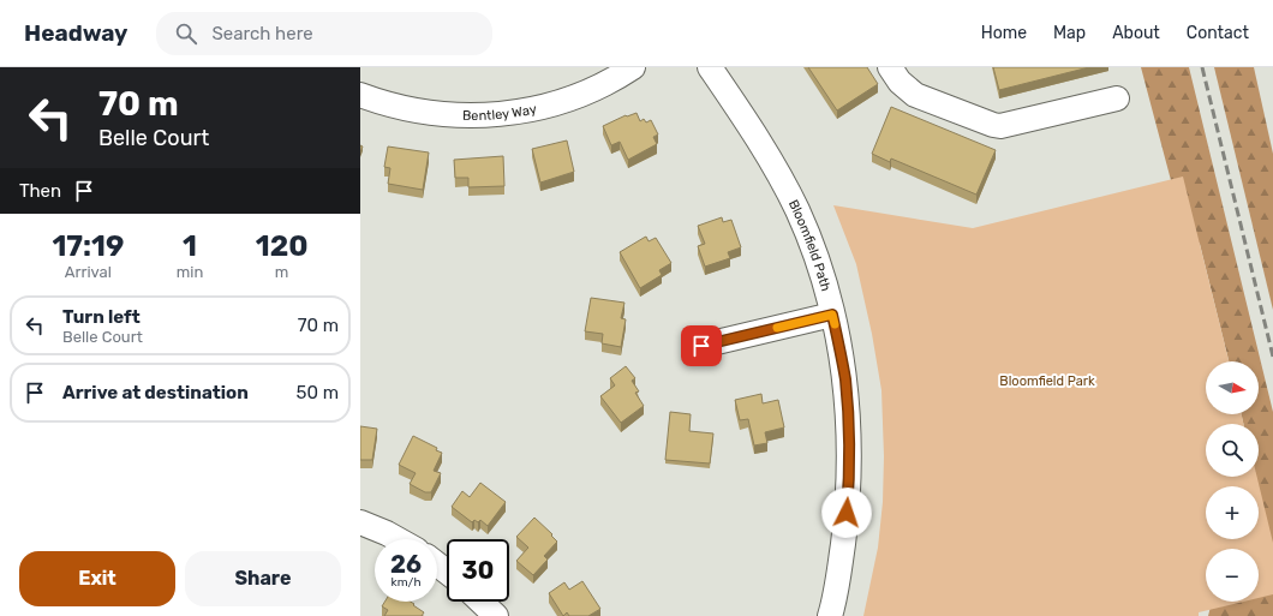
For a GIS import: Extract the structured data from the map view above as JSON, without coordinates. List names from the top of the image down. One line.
{"streets":{"street":["Bentley Way","Bloomfield Path"]},"parks":["Bloomfield Park"],"north":"right","page":{"header":"Headway","search":"Search here","nav":["Home","Map","About","Contact"],"turn":["70 m","Belle Court"],"then":"Then","eta":["17:19","Arrival","1","min","120","m"],"list":[{"name":"Turn left","note":"Belle Court","value":"70 m"},{"name":"Arrive at destination","value":"50 m"}],"map_buttons":["+","−"],"speed":"26 km/h","limit":"30","buttons":["Exit","Share"]}}
